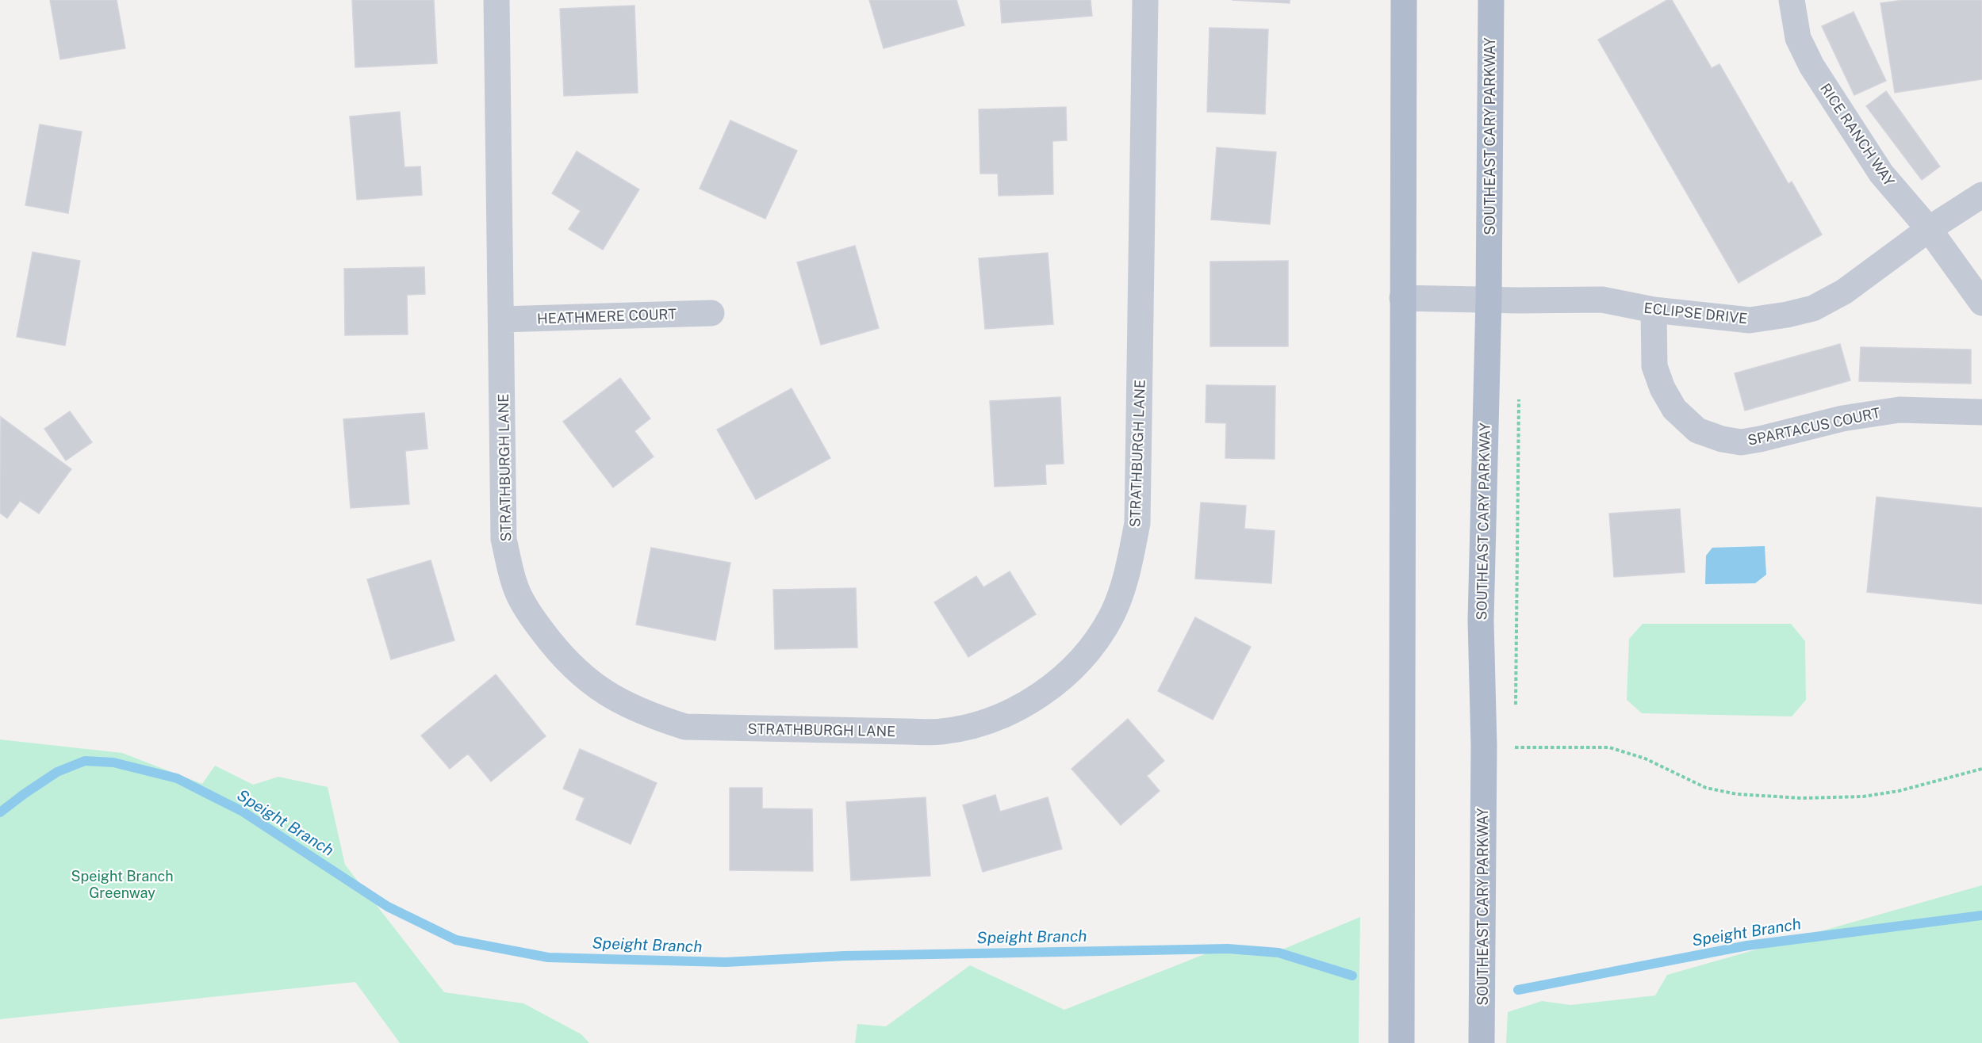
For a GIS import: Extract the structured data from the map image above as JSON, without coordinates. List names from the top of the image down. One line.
{"streets":{"main road":["SOUTHEAST CARY PARKWAY"],"street":["RICE RANCH WAY","ECLIPSE DRIVE","HEATHMERE COURT","SPARTACUS COURT","STRATHBURGH LANE"]},"crossings":[["RICE RANCH WAY","ECLIPSE DRIVE"],["SOUTHEAST CARY PARKWAY","ECLIPSE DRIVE"],["ECLIPSE DRIVE","SPARTACUS COURT"],["HEATHMERE COURT","STRATHBURGH LANE"]],"water":["Speight Branch"],"parks":["Speight Branch Greenway"]}
